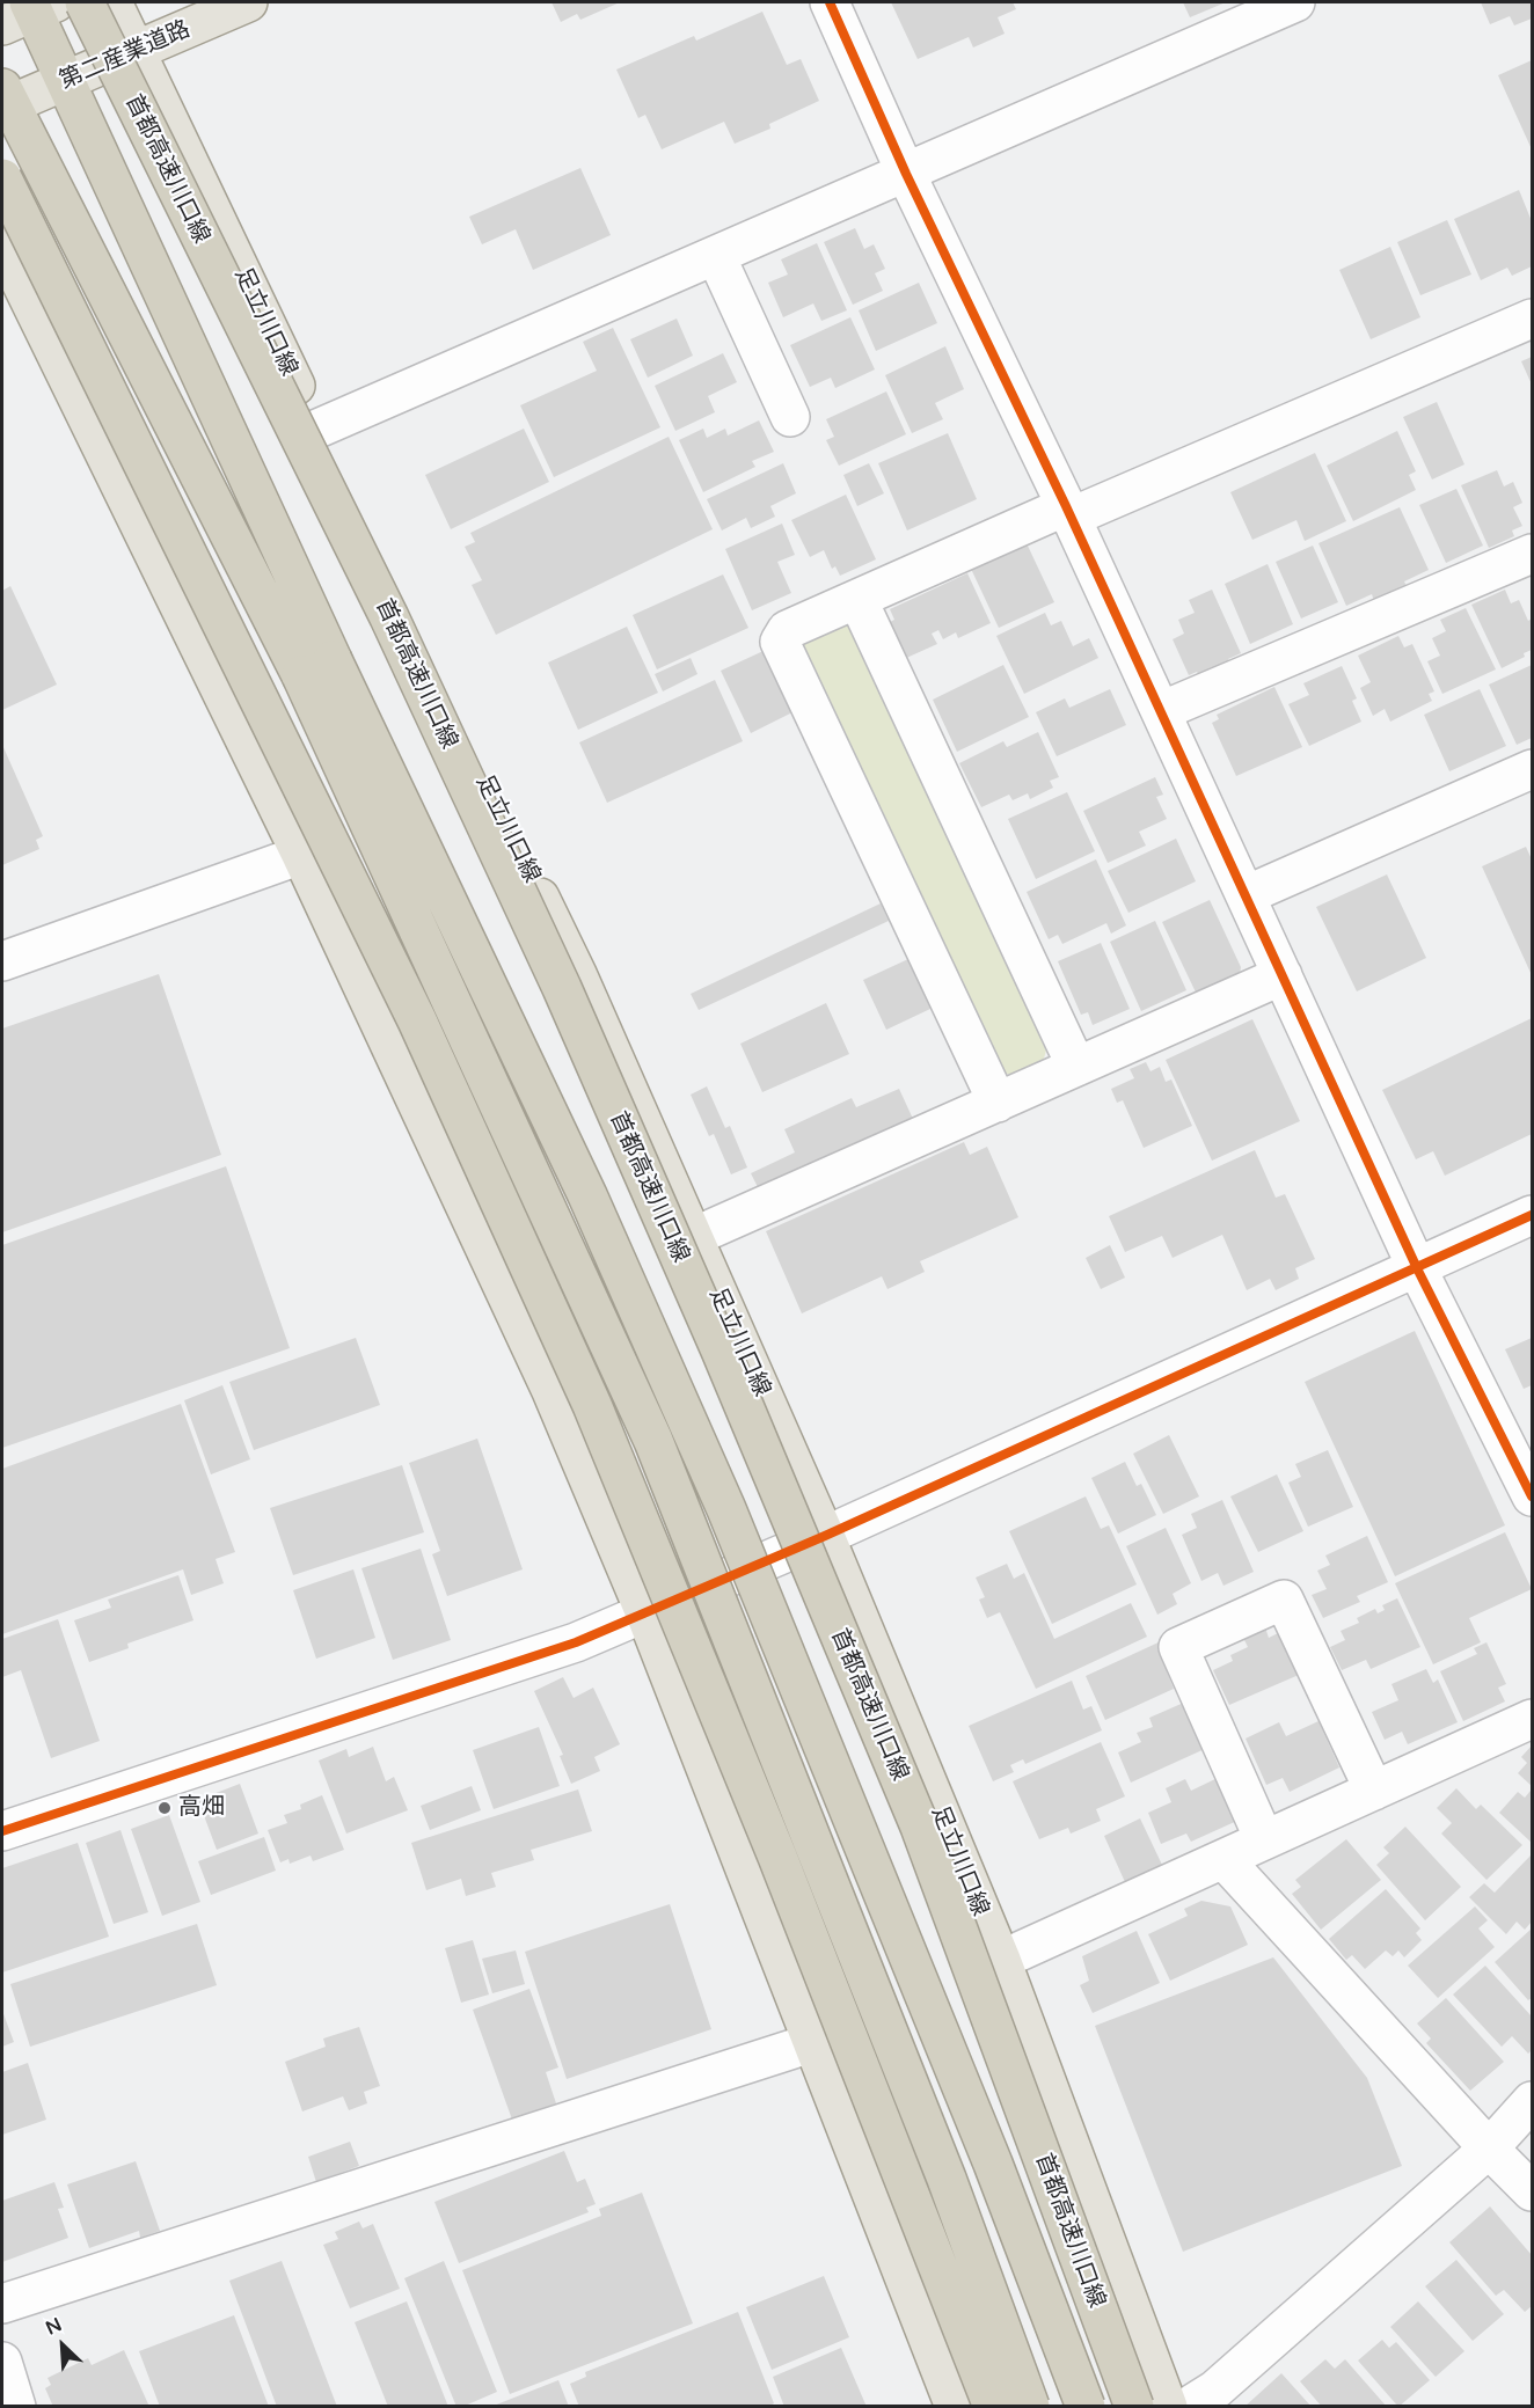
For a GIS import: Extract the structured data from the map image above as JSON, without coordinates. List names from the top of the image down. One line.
{"streets":{"highway":["首都高速川口線"],"main road":["第二産業道路","足立川口線"]},"crossings":[["第二産業道路","足立川口線"]],"places":["高畑"],"north":"top left"}
